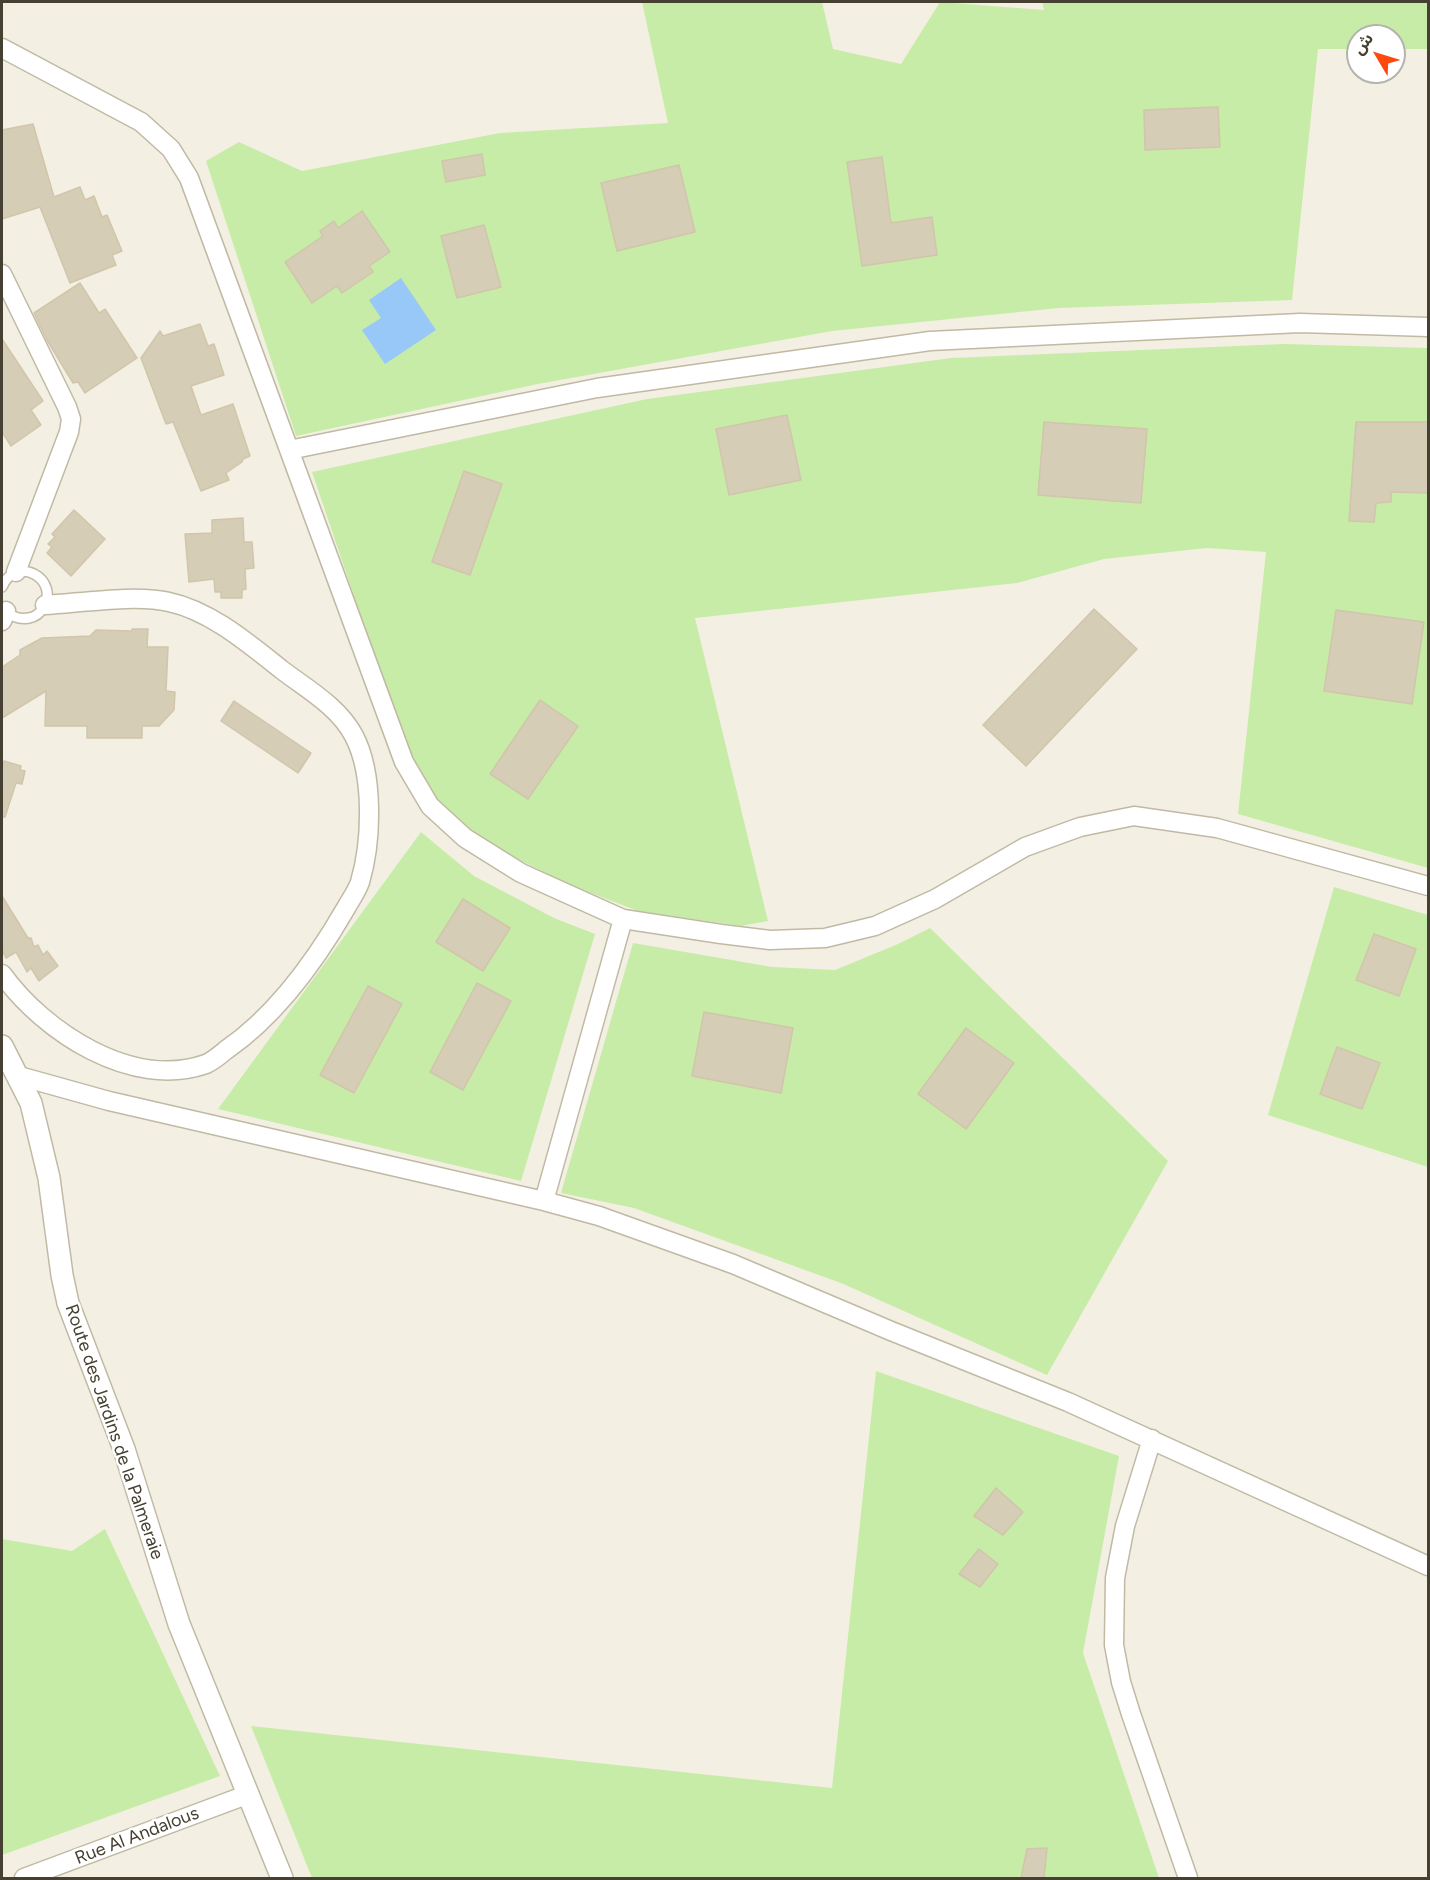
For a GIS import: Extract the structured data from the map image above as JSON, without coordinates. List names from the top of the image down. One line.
{"streets":{"street":["Route des Jardins de la Palmeraie","Rue Al Andalous"]},"crossings":[["Route des Jardins de la Palmeraie","Rue Al Andalous"]],"north":"top left"}
